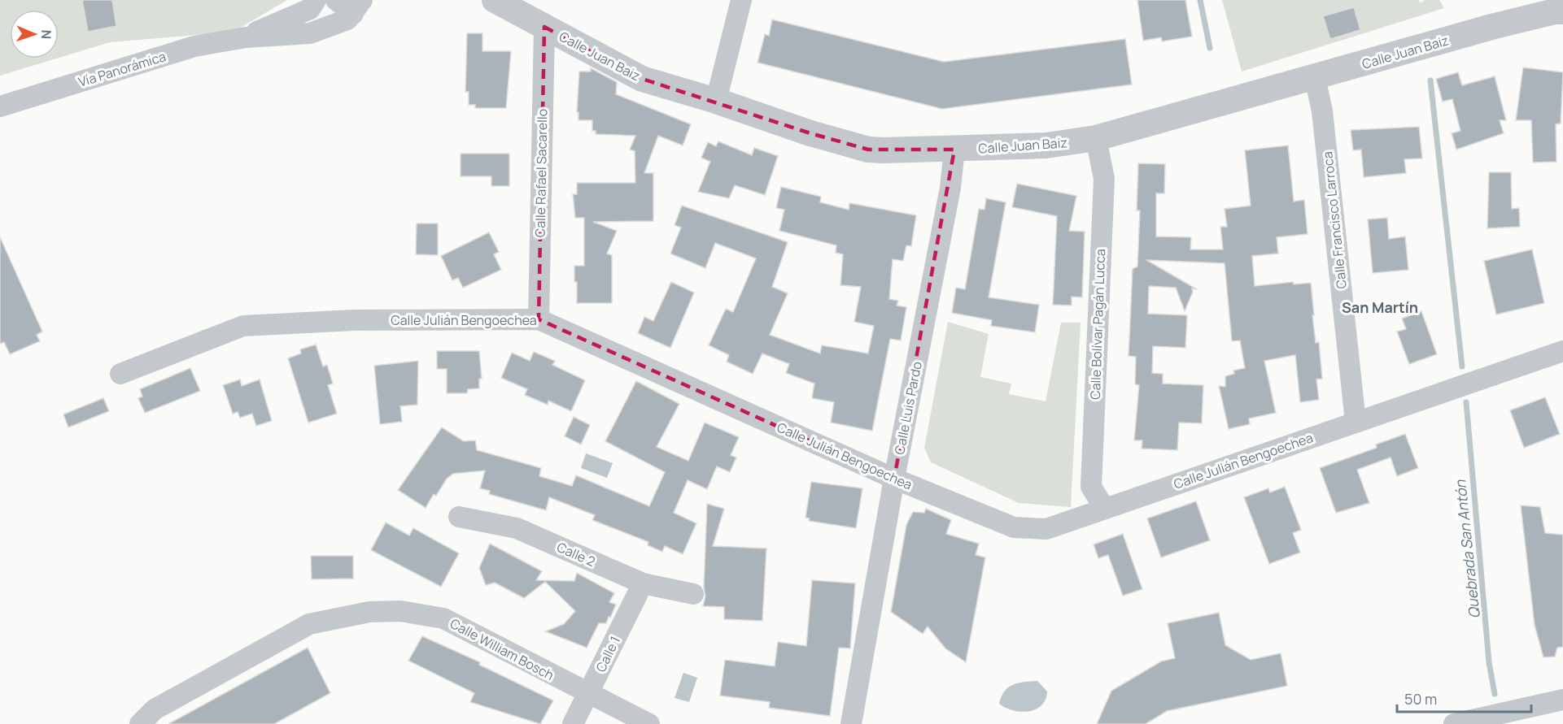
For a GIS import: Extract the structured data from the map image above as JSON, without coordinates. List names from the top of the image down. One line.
{"streets":{"street":["Calle Juan Baiz","Vía Panorámica","Calle Rafael Sacarello","Calle Francisco Larroca","Calle Julián Bengoechea","Calle Bolívar Pagán Lucca","Calle Luis Pardo","Calle 2","Calle William Bosch","Calle 1"]},"crossings":[["Calle Juan Baiz","Calle Rafael Sacarello"],["Calle Juan Baiz","Calle Francisco Larroca"],["Calle Juan Baiz","Calle Bolívar Pagán Lucca"],["Calle Juan Baiz","Calle Luis Pardo"],["Calle Rafael Sacarello","Calle Julián Bengoechea"],["Calle Francisco Larroca","Calle Julián Bengoechea"],["Calle Julián Bengoechea","Calle Bolívar Pagán Lucca"],["Calle Julián Bengoechea","Calle Luis Pardo"],["Calle 2","Calle 1"],["Calle William Bosch","Calle 1"]],"districts":["San Martín"],"water":["Quebrada San Antón"],"scale_bar":"50 m","north":"right"}
